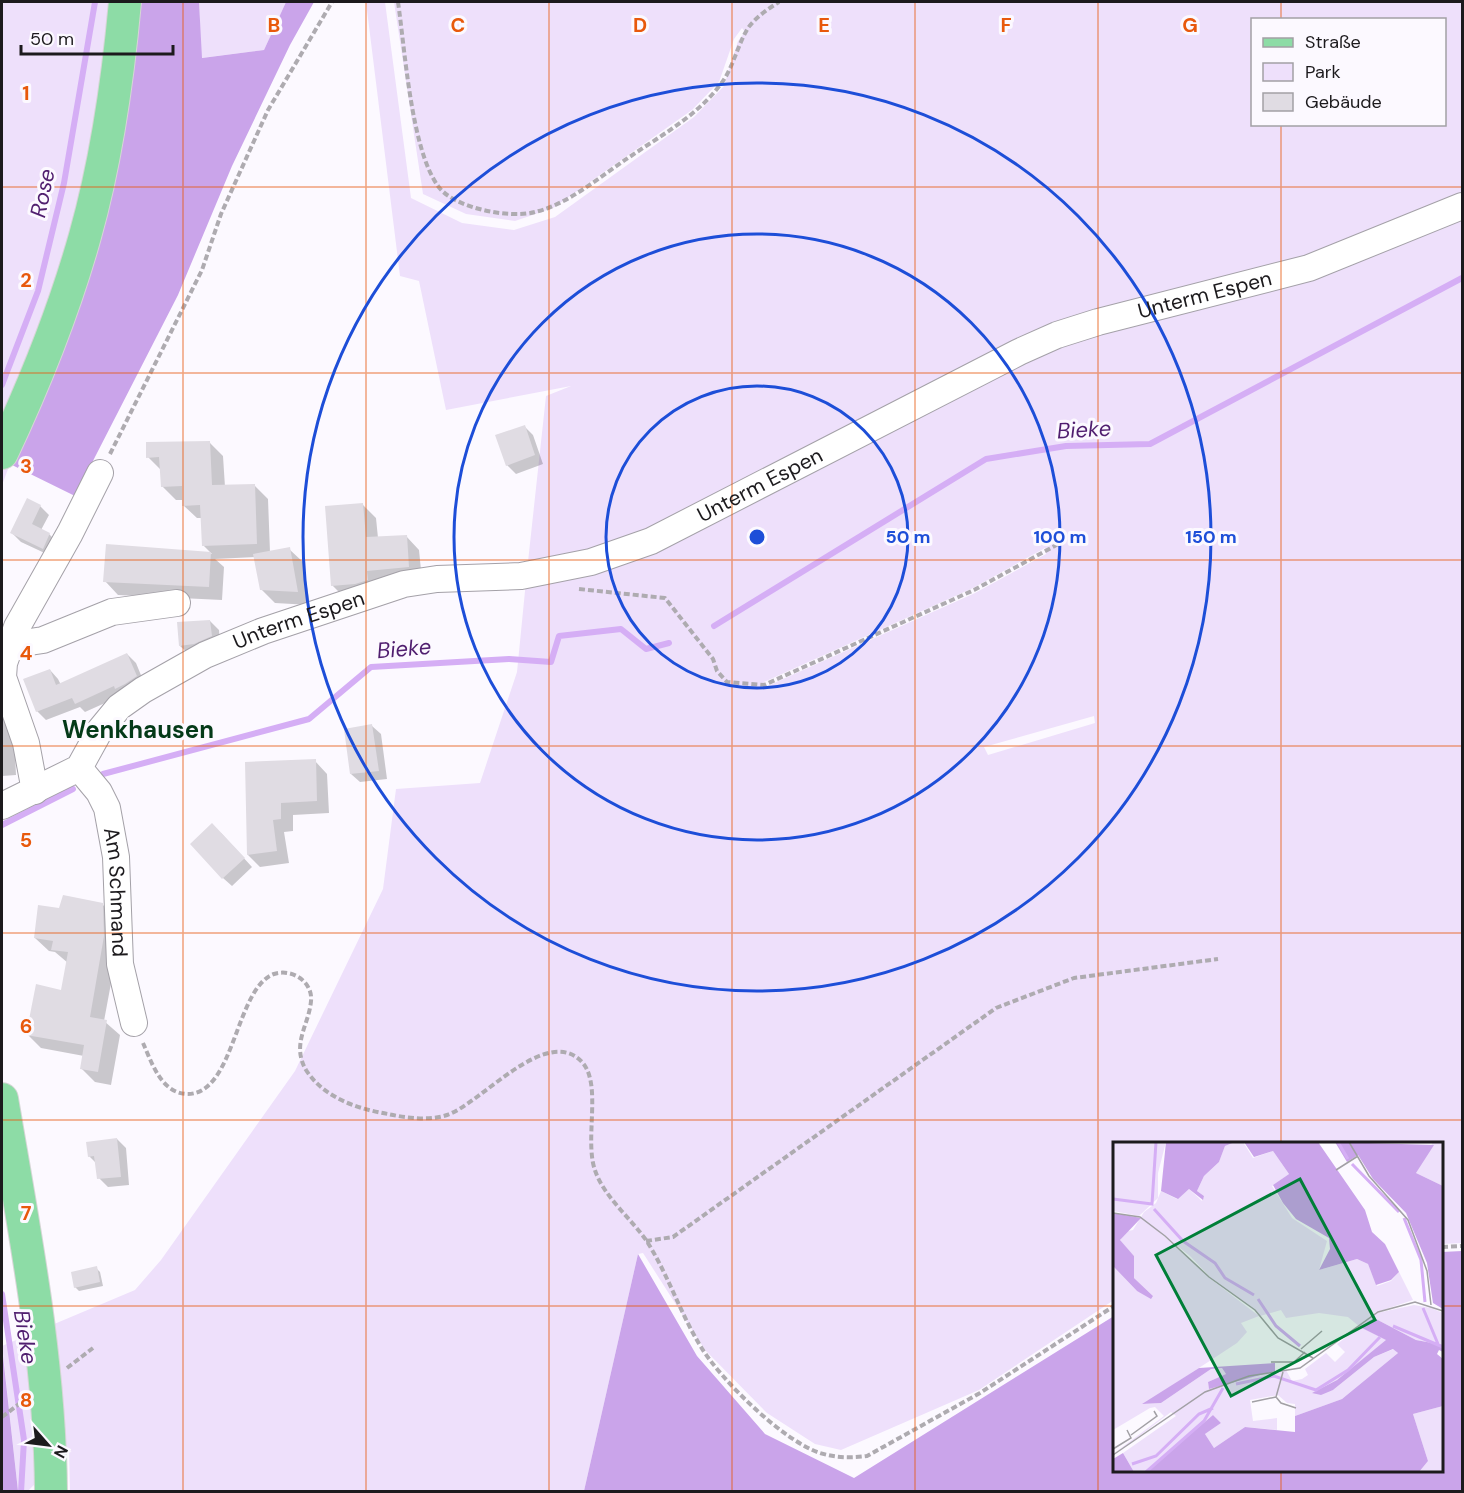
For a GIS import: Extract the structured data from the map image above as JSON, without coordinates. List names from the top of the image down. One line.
{"streets":{"street":["Unterm Espen","Am Schmand"]},"crossings":[["Unterm Espen","Am Schmand"]],"districts":["Wenkhausen"],"water":["Rose","Bieke"],"legend":["Straße","Park","Gebäude"],"scale_bar":"50 m","north":"bottom right","grid":{"columns":["B","C","D","E","F","G"],"rows":["1","2","3","4","5","6","7","8"]},"rings":["50 m","100 m","150 m"]}
